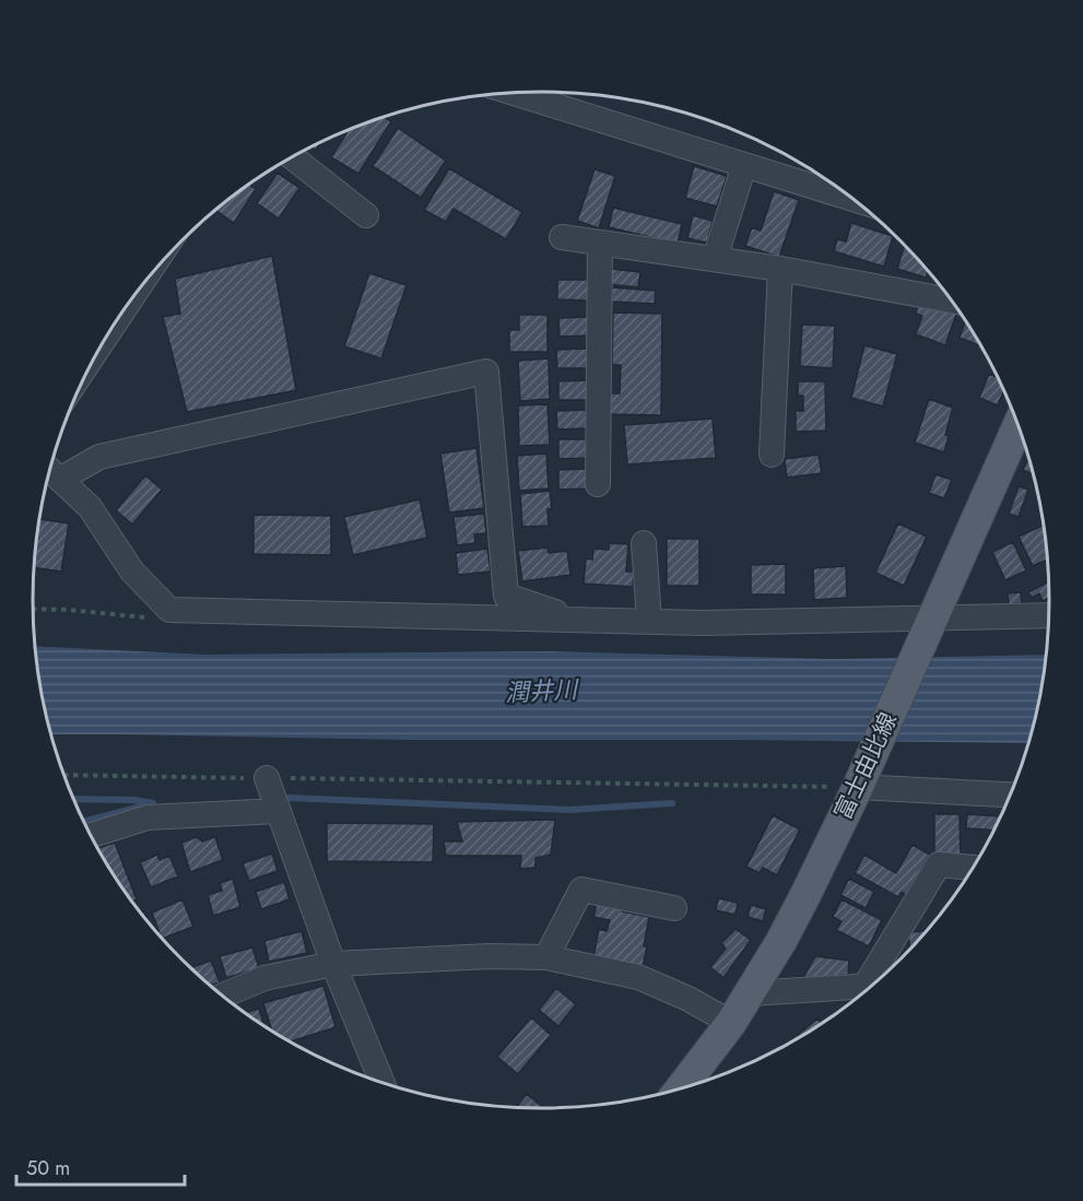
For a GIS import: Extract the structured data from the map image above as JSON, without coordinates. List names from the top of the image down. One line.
{"streets":{"main road":["富士由比線"]},"water":["潤井川"],"scale_bar":"50 m"}
